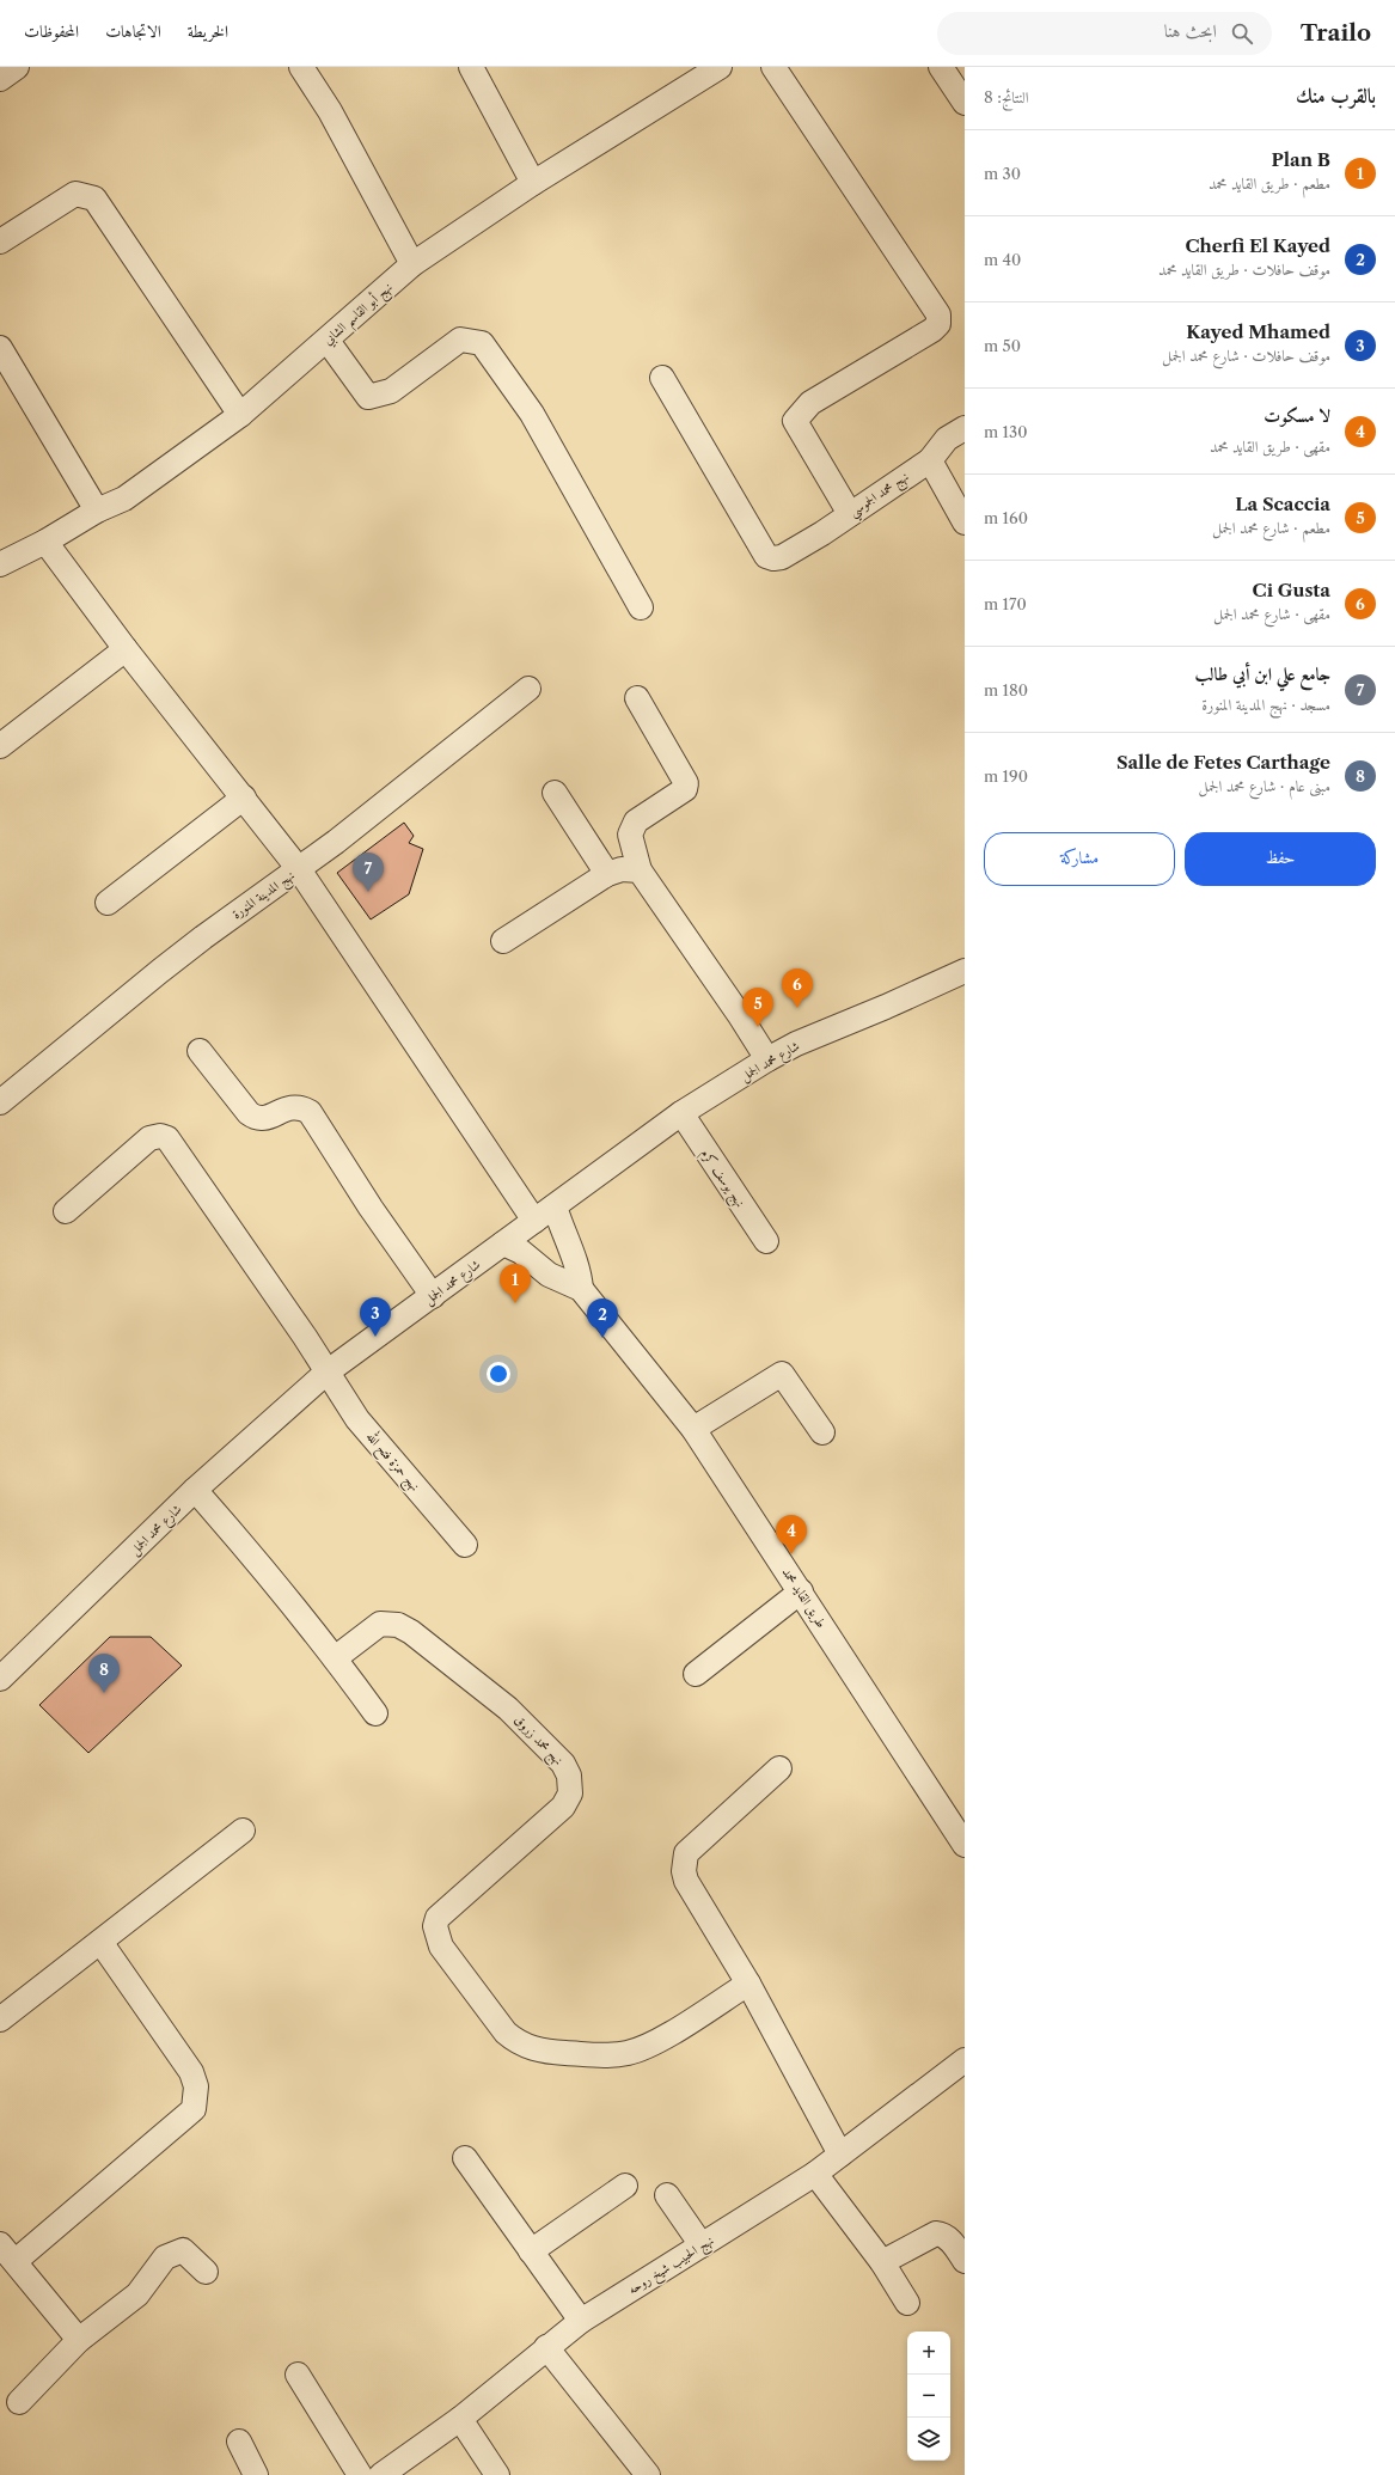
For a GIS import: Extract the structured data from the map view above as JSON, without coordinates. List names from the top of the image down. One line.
{"streets":{"street":["نهج أبو القاسم الشابي","نهج محمد الجموسي","نهج المدينة المنورة","شارع محمد الجمل","نهج يوسف كرم","نهج حمزة فتح الله","طريق القايد محمد","نهج محمد زروق","نهج الحبيب شيخ روحه"]},"crossings":[["شارع محمد الجمل","نهج يوسف كرم"],["شارع محمد الجمل","نهج حمزة فتح الله"],["شارع محمد الجمل","طريق القايد محمد"]],"page":{"header":"Trailo","search":"ابحث هنا","nav":["الخريطة","الاتجاهات","المحفوظات"],"heading":["بالقرب منك","النتائج: 8"],"list":[{"mark":"1","name":"Plan B","note":"مطعم · طريق القايد محمد","value":"30 m"},{"mark":"2","name":"Cherfi El Kayed","note":"موقف حافلات · طريق القايد محمد","value":"40 m"},{"mark":"3","name":"Kayed Mhamed","note":"موقف حافلات · شارع محمد الجمل","value":"50 m"},{"mark":"4","name":"لا مسكوت","note":"مقهى · طريق القايد محمد","value":"130 m"},{"mark":"5","name":"La Scaccia","note":"مطعم · شارع محمد الجمل","value":"160 m"},{"mark":"6","name":"Ci Gusta","note":"مقهى · شارع محمد الجمل","value":"170 m"},{"mark":"7","name":"جامع علي ابن أبي طالب","note":"مسجد · نهج المدينة المنورة","value":"180 m"},{"mark":"8","name":"Salle de Fetes Carthage","note":"مبنى عام · شارع محمد الجمل","value":"190 m"}],"buttons":["حفظ","مشاركة"],"pins":["7","6","5","1","3","2","4","8"],"map_buttons":["+","−"]}}
